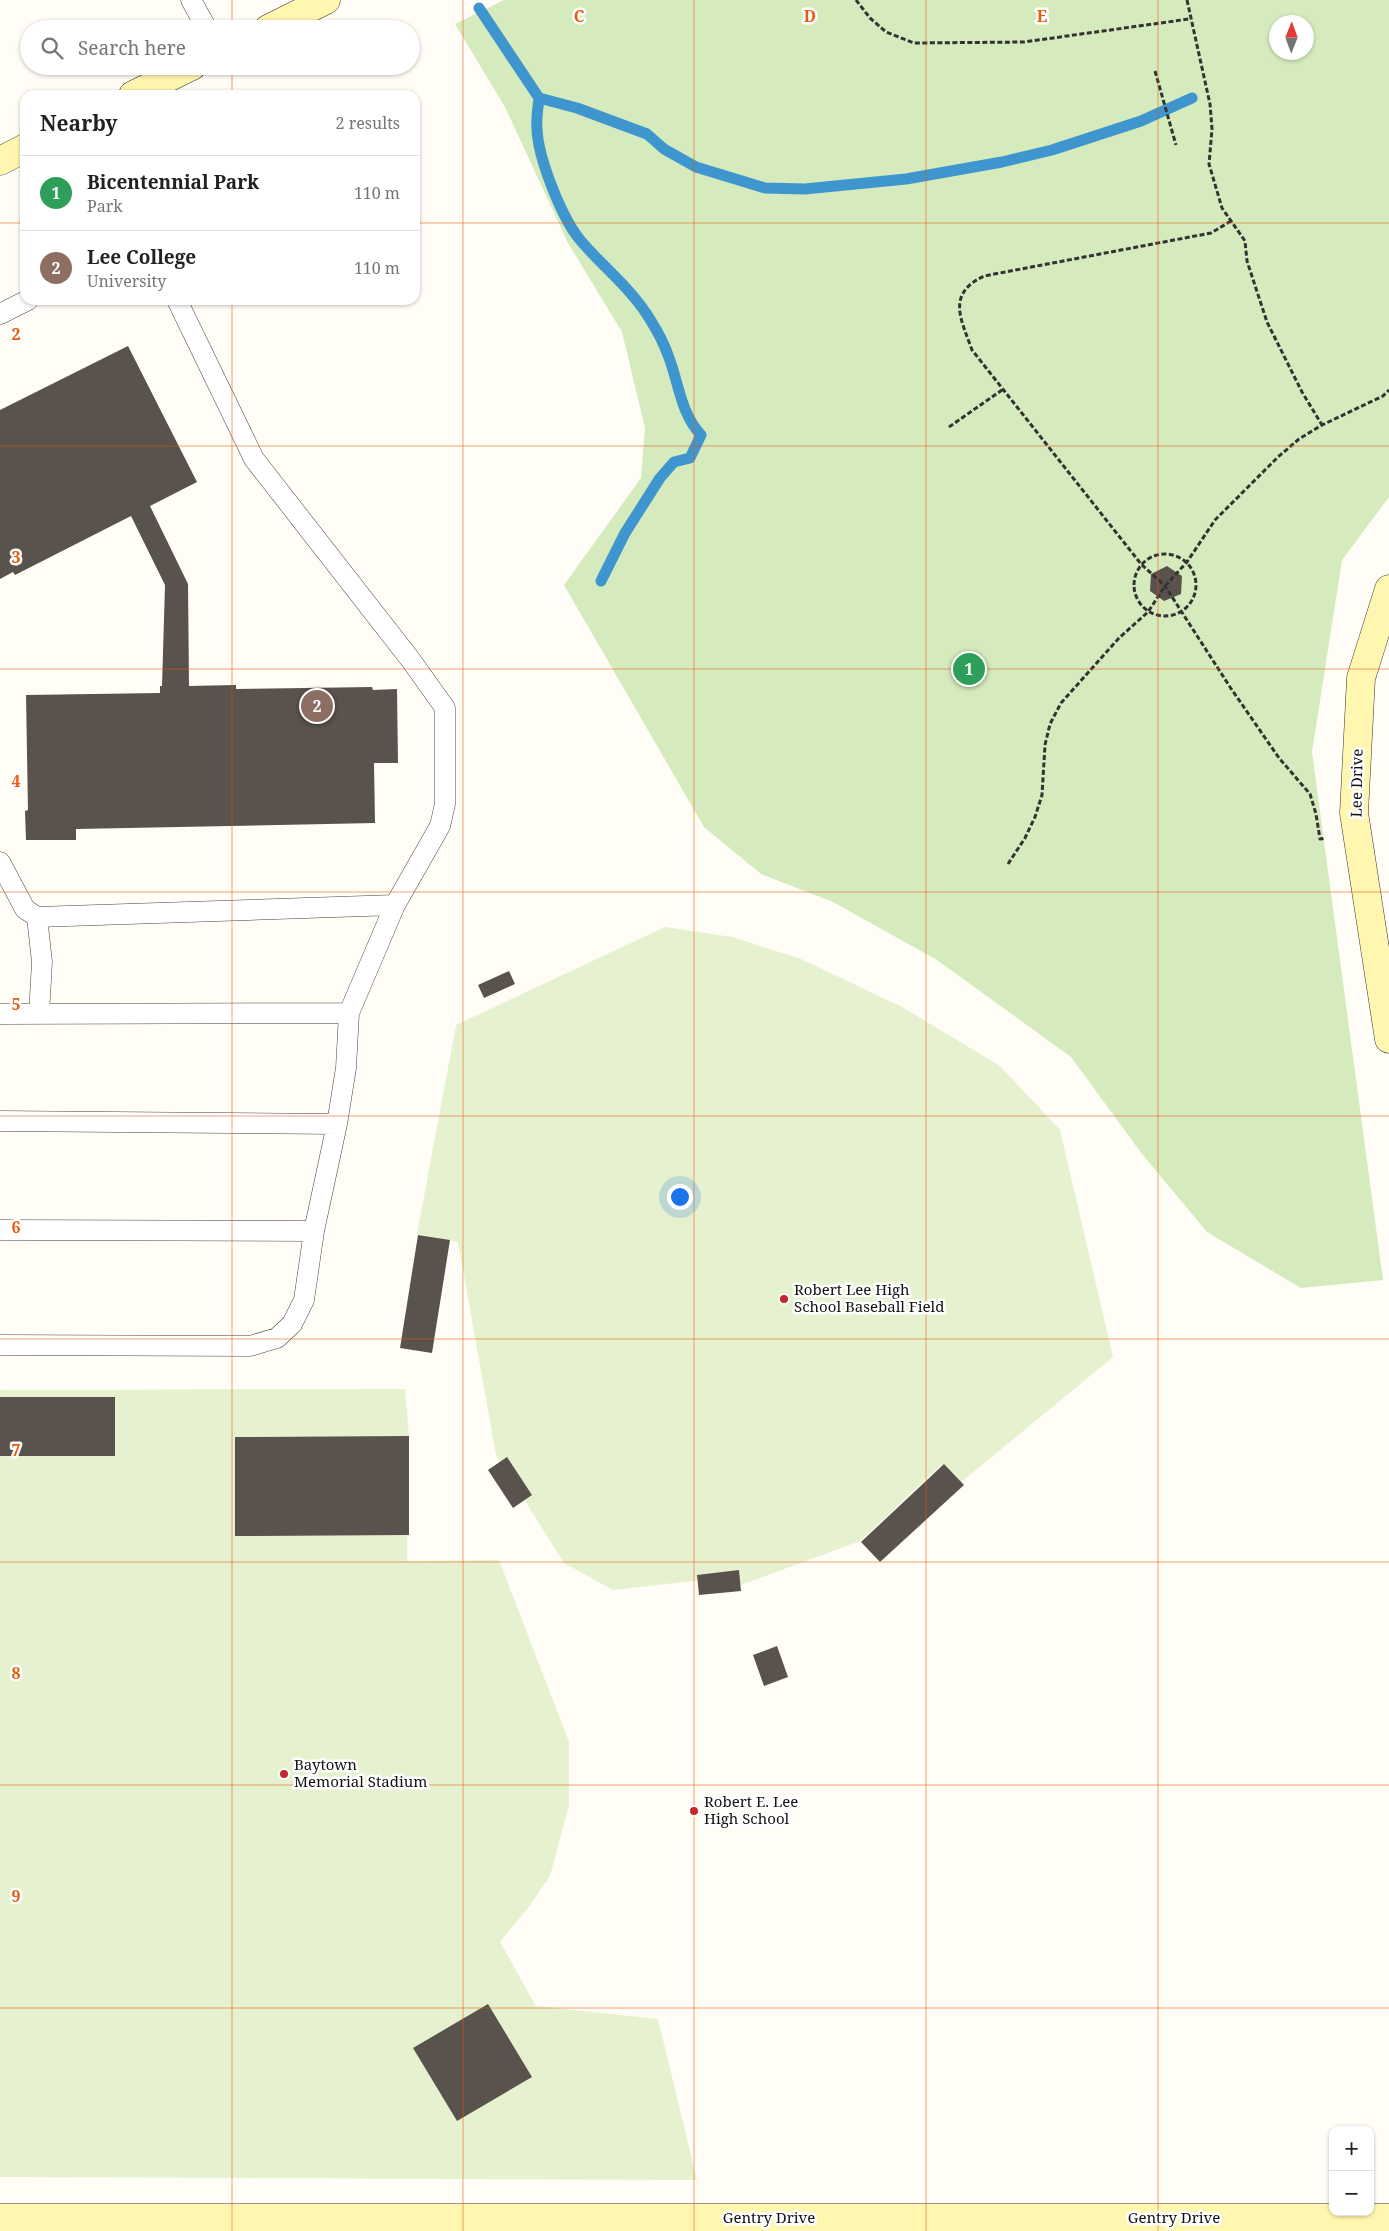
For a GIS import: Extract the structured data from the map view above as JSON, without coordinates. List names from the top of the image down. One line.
{"streets":{"street":["Lee Drive","Gentry Drive"]},"places":["Robert Lee High School Baseball Field","Baytown Memorial Stadium","Robert E. Lee High School"],"north":"top","page":{"search":"Search here","heading":["Nearby","2 results"],"list":[{"mark":"1","name":"Bicentennial Park","note":"Park","value":"110 m"},{"mark":"2","name":"Lee College","note":"University","value":"110 m"}],"pins":["1","2"],"map_buttons":["+","−"]},"grid":{"columns":["C","D","E"],"rows":["2","3","4","5","6","7","8","9"]}}
